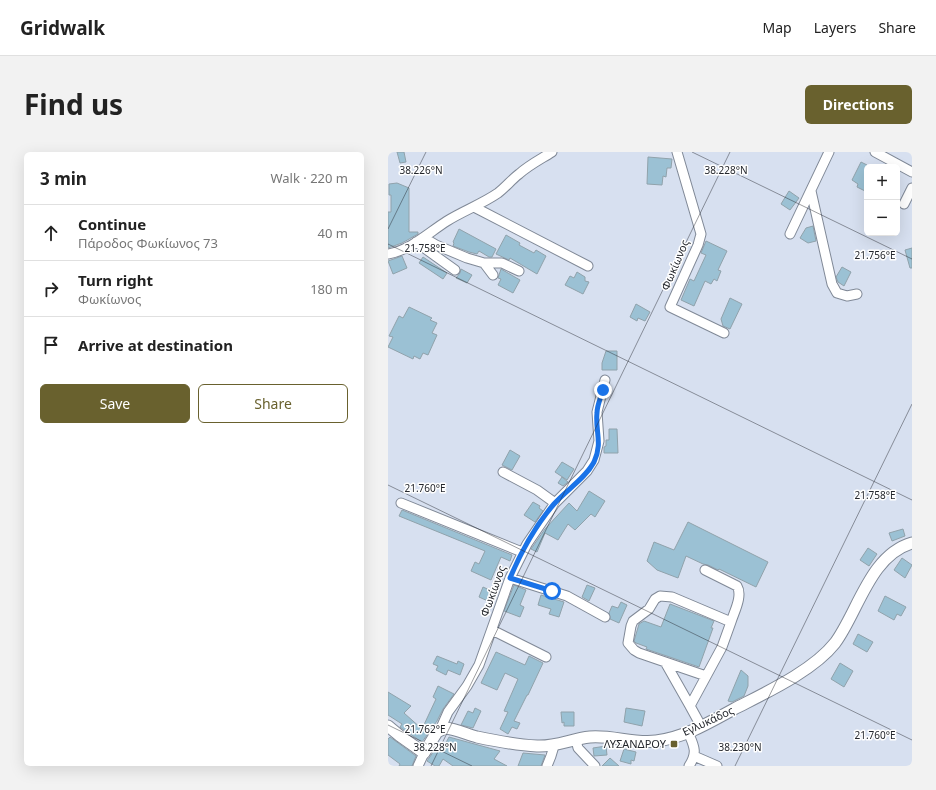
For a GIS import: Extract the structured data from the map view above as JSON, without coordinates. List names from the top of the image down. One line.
{"streets":{"main road":["Εγλυκάδος"],"street":["Φωκίωνος"]},"crossings":[["Φωκίωνος","Εγλυκάδος"]],"places":{"transit":["ΛΥΣΑΝΔΡΟΥ"]},"page":{"header":"Gridwalk","nav":["Map","Layers","Share"],"title":"Find us","buttons":["Directions",["Save","Share"]],"heading":["3 min","Walk · 220 m"],"map_buttons":["+","−"],"list":[["Continue","Πάροδος Φωκίωνος 73","40 m"],["Turn right","Φωκίωνος","180 m"],"Arrive at destination"]},"coordinates":["38.226°N","38.228°N","21.758°E","21.756°E","21.760°E","21.762°E","38.230°N"]}
